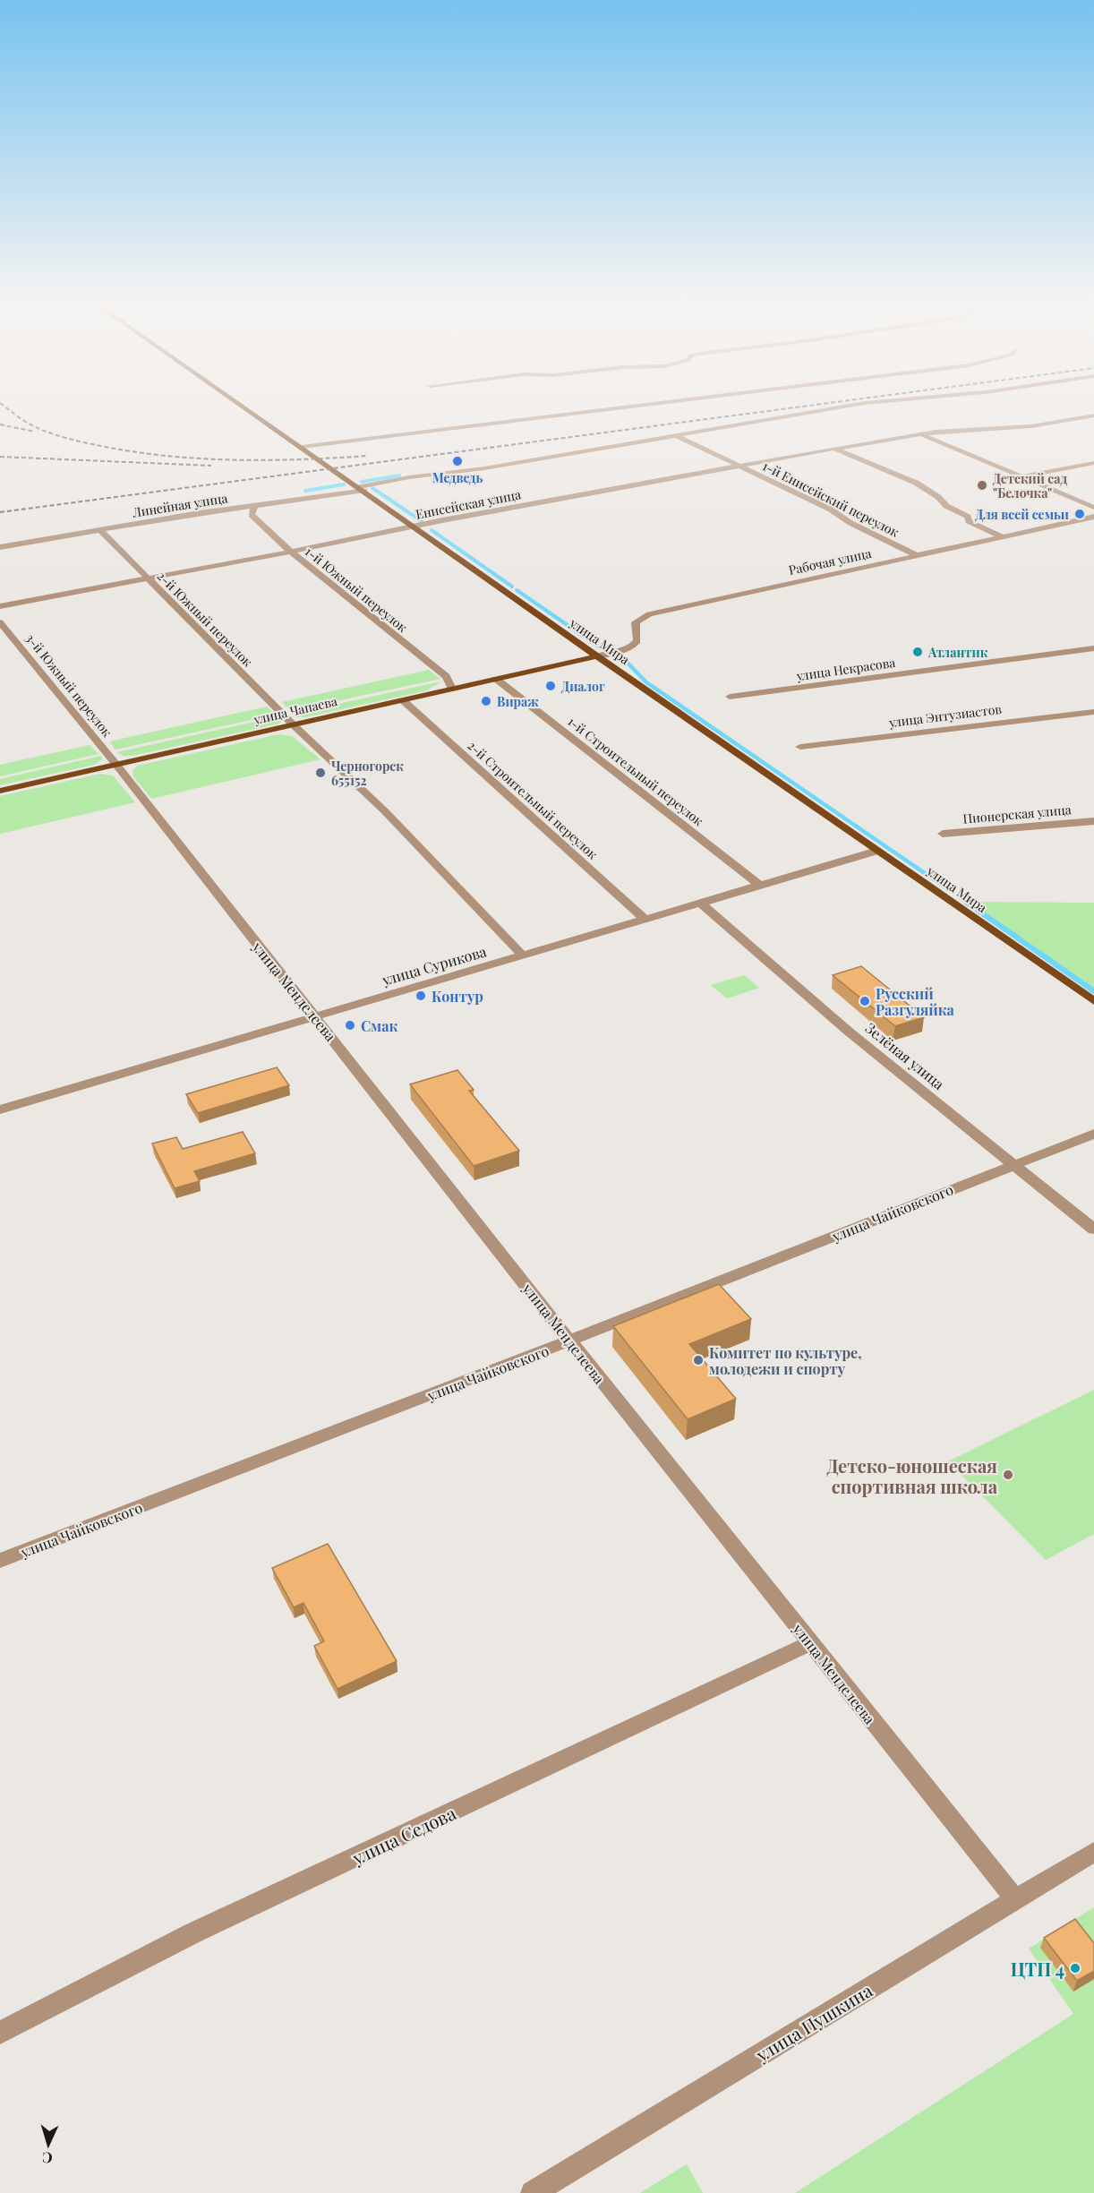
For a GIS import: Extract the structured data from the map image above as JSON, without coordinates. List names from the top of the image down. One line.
{"streets":{"main road":["улица Мира","улица Чапаева"],"street":["1-й Енисейский переулок","Енисейская улица","Линейная улица","Рабочая улица","1-й Южный переулок","2-й Южный переулок","улица Некрасова","3-й Южный переулок","улица Энтузиастов","1-й Строительный переулок","2-й Строительный переулок","Пионерская улица","улица Сурикова","улица Менделеева","Зелёная улица","улица Чайковского","улица Седова","улица Пушкина"]},"crossings":[["1-й Енисейский переулок","Енисейская улица"],["1-й Енисейский переулок","Линейная улица"],["1-й Енисейский переулок","Рабочая улица"],["Енисейская улица","1-й Южный переулок"],["Енисейская улица","2-й Южный переулок"],["Енисейская улица","улица Мира"],["Линейная улица","1-й Южный переулок"],["Линейная улица","2-й Южный переулок"],["Линейная улица","улица Мира"],["Рабочая улица","улица Мира"],["Рабочая улица","улица Чапаева"],["1-й Южный переулок","улица Чапаева"],["2-й Южный переулок","улица Чапаева"],["2-й Южный переулок","улица Сурикова"],["улица Мира","улица Чапаева"],["улица Мира","улица Сурикова"],["3-й Южный переулок","улица Чапаева"],["3-й Южный переулок","улица Менделеева"],["улица Чапаева","1-й Строительный переулок"],["улица Чапаева","2-й Строительный переулок"],["улица Чапаева","улица Менделеева"],["1-й Строительный переулок","улица Сурикова"],["2-й Строительный переулок","улица Сурикова"],["улица Сурикова","улица Менделеева"],["улица Сурикова","Зелёная улица"],["улица Менделеева","улица Чайковского"],["улица Менделеева","улица Седова"],["улица Менделеева","улица Пушкина"],["Зелёная улица","улица Чайковского"]],"places":["Медведь","Детский сад \"Белочка\"","Для всей семьи","Атлантик","Диалог","Вираж","Черногорск 655152","Контур","Русский Разгуляйка","Смак","Комитет по культуре, молодежи и спорту","Детско-юношеская спортивная школа","ЦТП 4"],"north":"bottom"}
